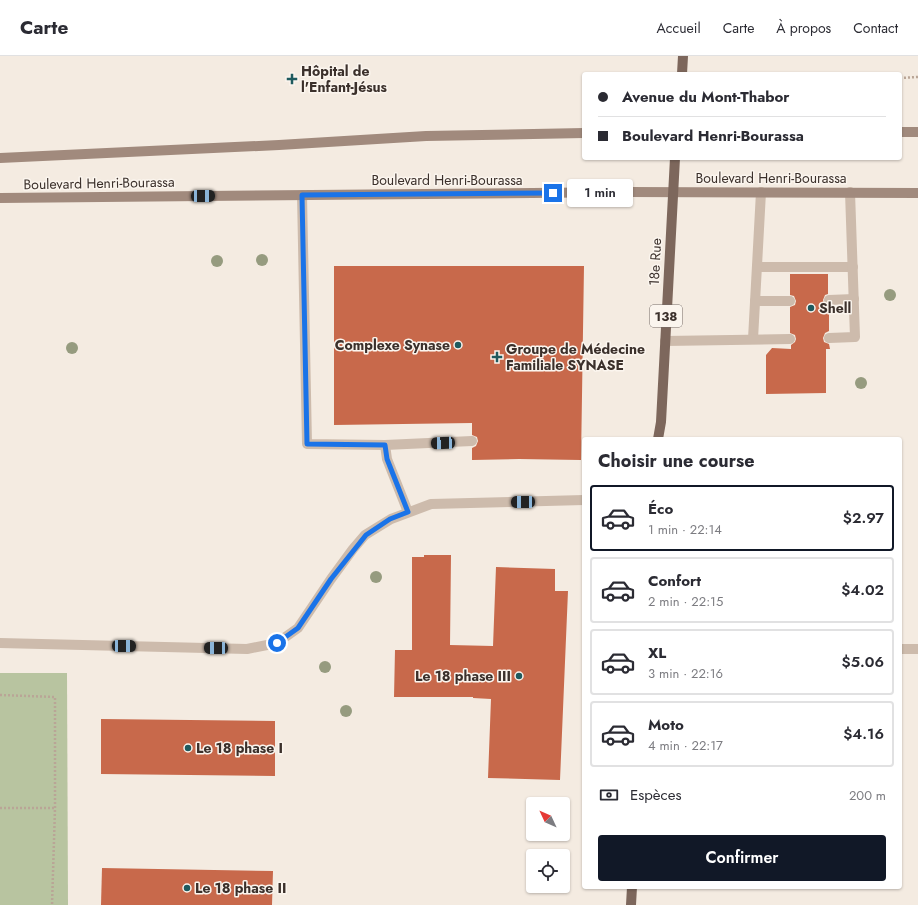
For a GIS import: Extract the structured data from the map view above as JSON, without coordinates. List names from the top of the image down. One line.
{"streets":{"main road":["Boulevard Henri-Bourassa","18e Rue","138"]},"crossings":[["Boulevard Henri-Bourassa","18e Rue"]],"places":{"health":["Hôpital de l'Enfant-Jésus","Groupe de Médecine Familiale SYNASE"],"other":["Shell","Complexe Synase","Le 18 phase III","Le 18 phase I","Le 18 phase II"]},"north":"top left","page":{"header":"Carte","nav":["Accueil","Carte","À propos","Contact"],"banner":["Avenue du Mont-Thabor","Boulevard Henri-Bourassa"],"bubble":"1 min","heading":"Choisir une course","list":[{"name":"Éco","note":"1 min · 22:14","value":"$2.97"},{"name":"Confort","note":"2 min · 22:15","value":"$4.02"},{"name":"XL","note":"3 min · 22:16","value":"$5.06"},{"name":"Moto","note":"4 min · 22:17","value":"$4.16"}],"pay":["Espèces","200 m"],"buttons":"Confirmer"}}
